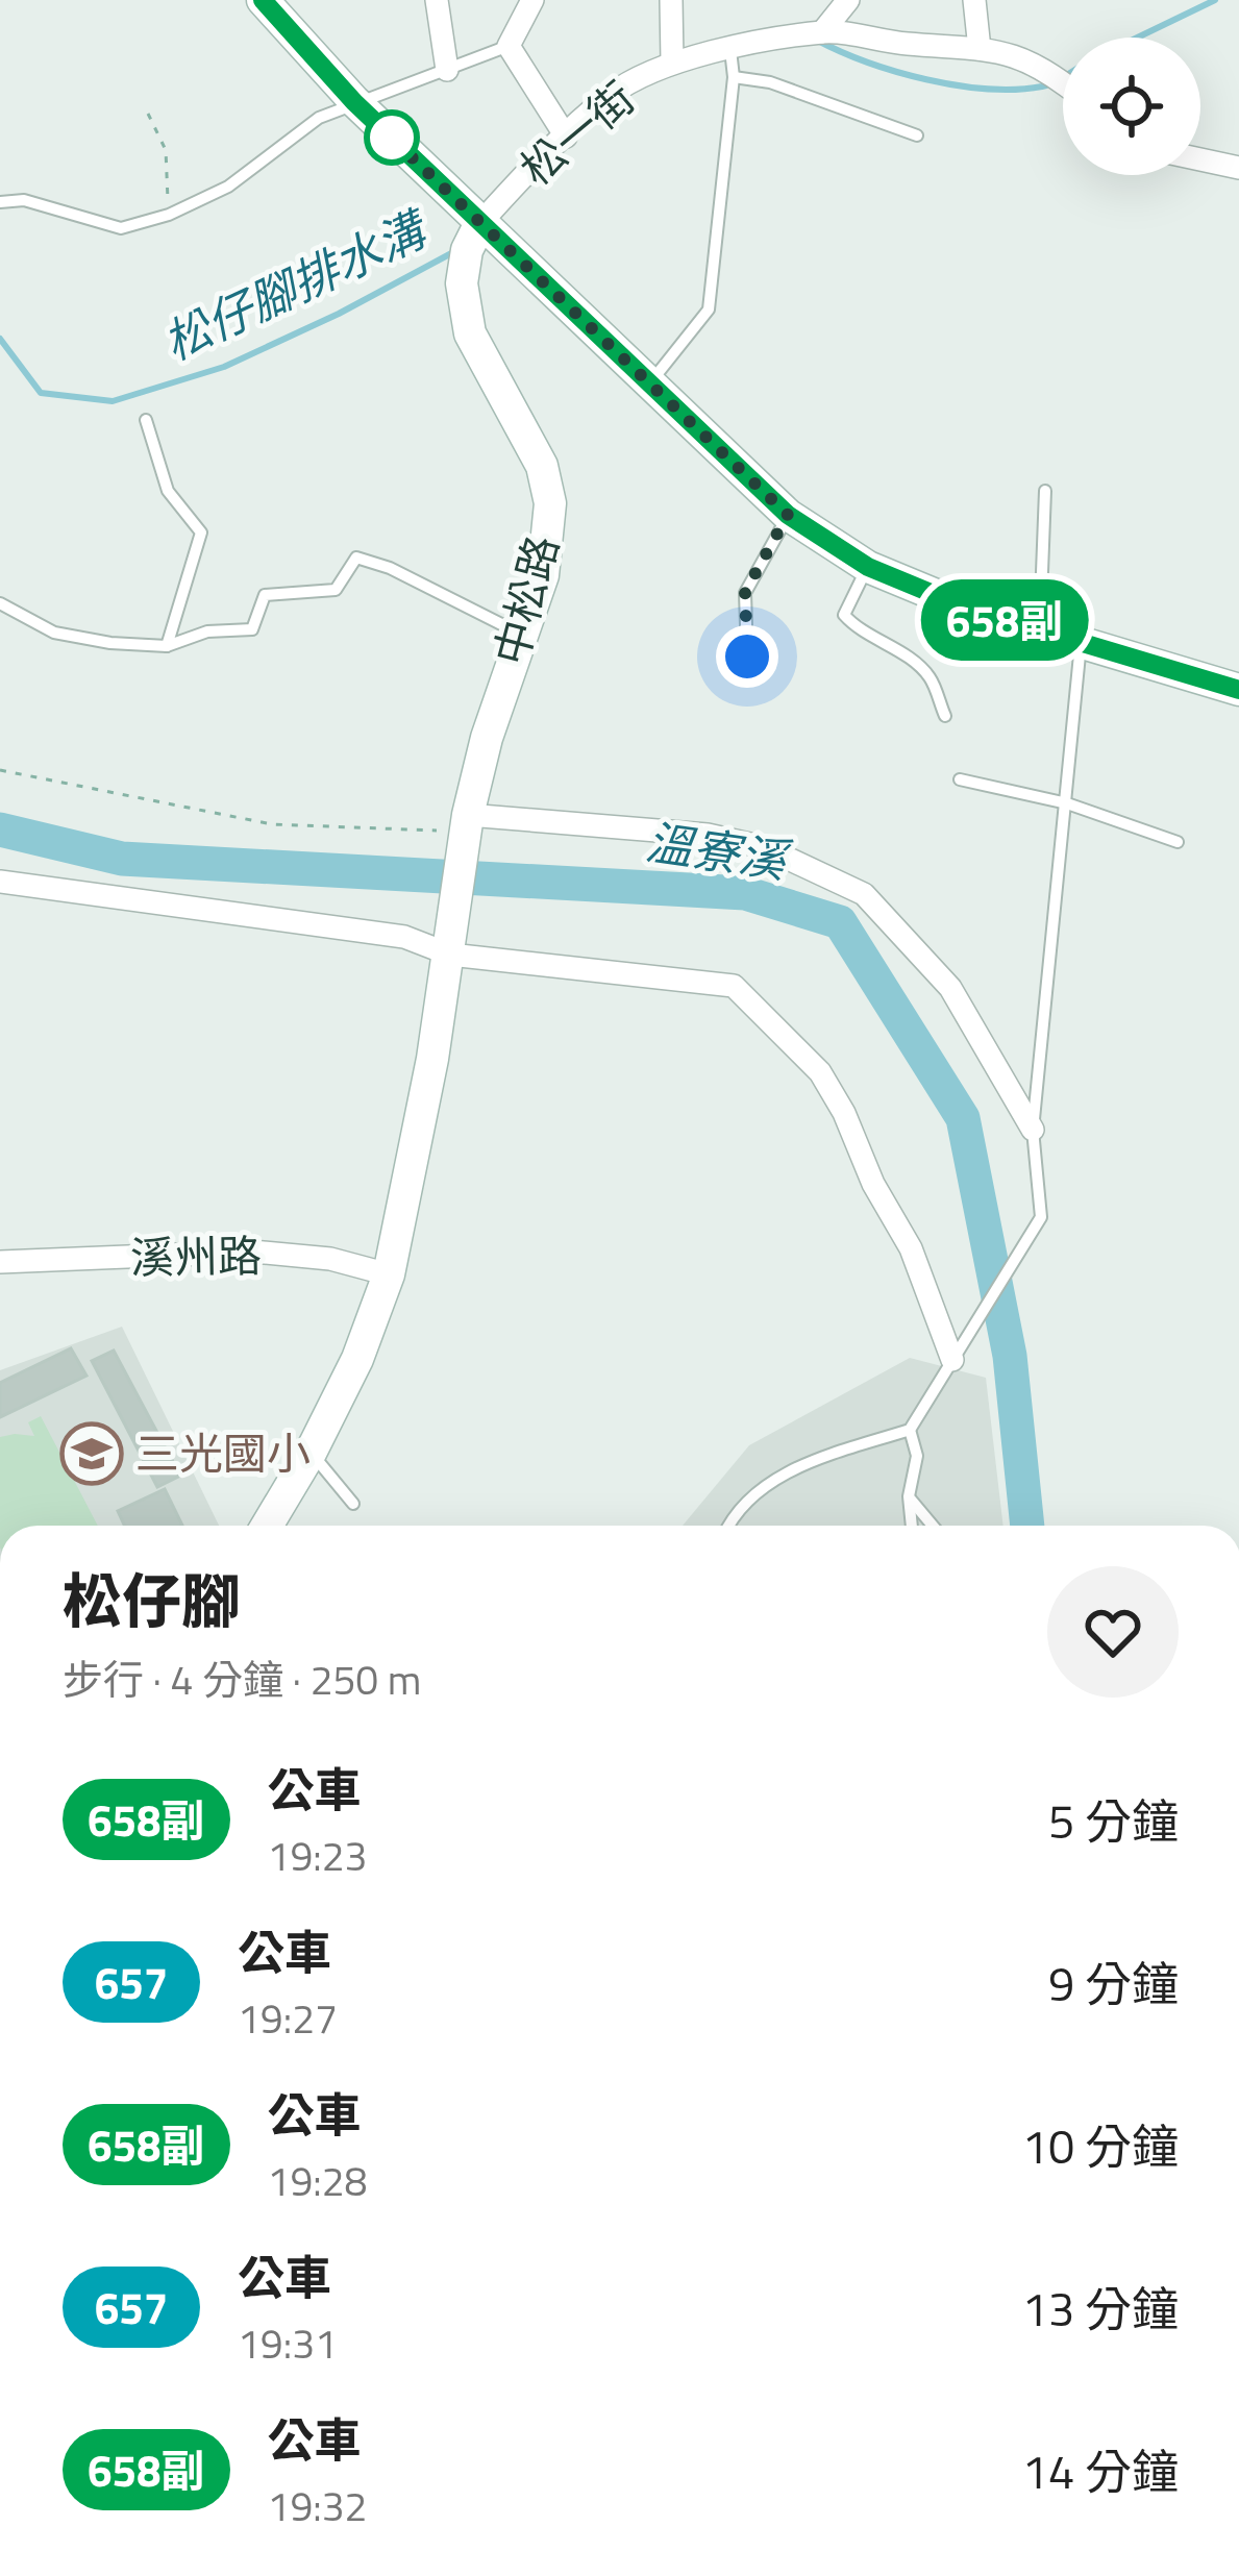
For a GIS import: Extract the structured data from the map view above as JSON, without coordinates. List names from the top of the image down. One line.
{"streets":{"street":["松一街","中松路","溪州路"]},"crossings":[["松一街","中松路"]],"water":["松仔腳排水溝","溫寮溪"],"places":{"school or university":["三光國小"]},"lines":["bus line 658副"],"page":{"on_map":"658副","heading":["松仔腳","步行 · 4 分鐘 · 250 m"],"list":[{"mark":"658副","name":"公車","note":"19:23","value":"5 分鐘"},{"mark":"657","name":"公車","note":"19:27","value":"9 分鐘"},{"mark":"658副","name":"公車","note":"19:28","value":"10 分鐘"},{"mark":"657","name":"公車","note":"19:31","value":"13 分鐘"},{"mark":"658副","name":"公車","note":"19:32","value":"14 分鐘"}]}}
